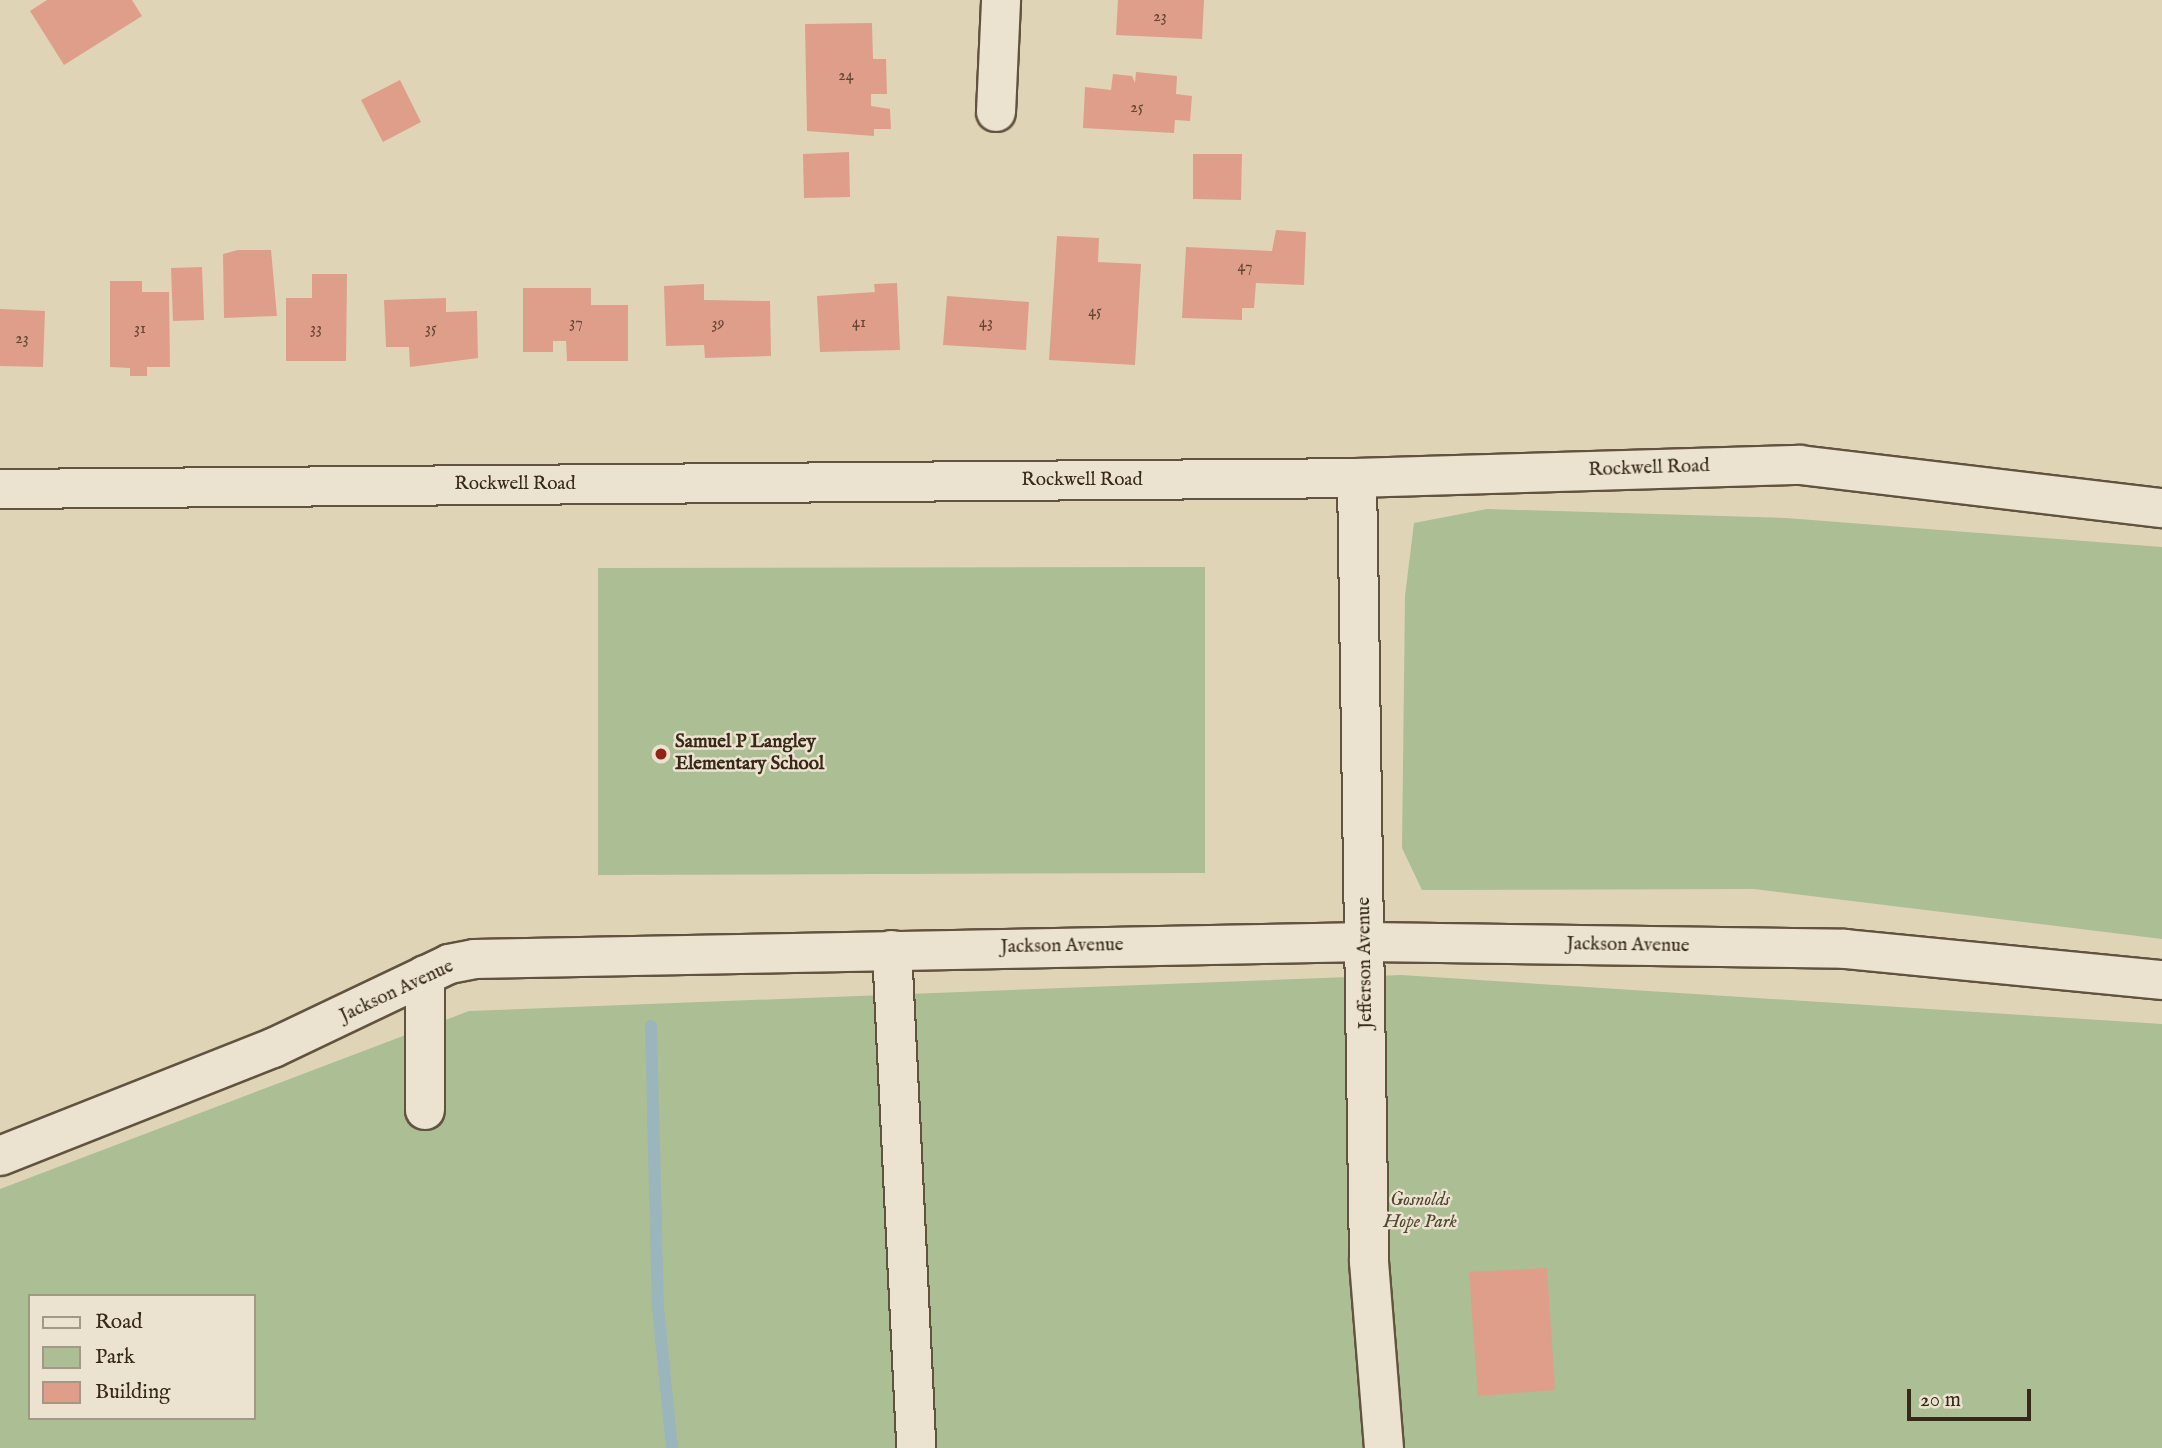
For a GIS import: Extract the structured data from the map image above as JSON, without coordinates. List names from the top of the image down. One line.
{"streets":{"street":["Rockwell Road","Jackson Avenue","Jefferson Avenue"]},"crossings":[["Rockwell Road","Jefferson Avenue"],["Jackson Avenue","Jefferson Avenue"]],"parks":["Gosnolds Hope Park"],"places":["Samuel P Langley Elementary School"],"house_numbers":["23","24","25","47","45","37","41","43","39","31","33","35","23"],"legend":["Road","Park","Building"],"scale_bar":"20 m"}
